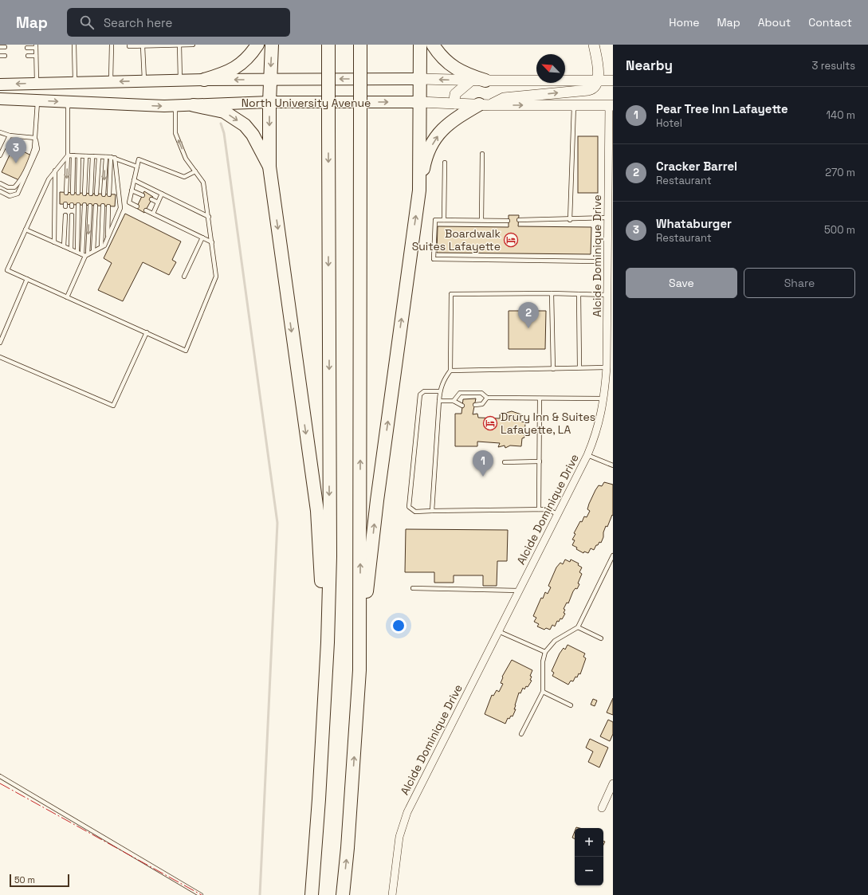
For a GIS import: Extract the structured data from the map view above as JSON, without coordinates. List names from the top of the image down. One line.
{"streets":{"main road":["North University Avenue"],"street":["Alcide Dominique Drive"]},"crossings":[["North University Avenue","Alcide Dominique Drive"]],"places":{"hotel":["Boardwalk Suites Lafayette","Drury Inn & Suites Lafayette, LA"]},"scale_bar":"50 m","north":"top left","page":{"header":"Map","search":"Search here","nav":["Home","Map","About","Contact"],"heading":["Nearby","3 results"],"list":[{"mark":"1","name":"Pear Tree Inn Lafayette","note":"Hotel","value":"140 m"},{"mark":"2","name":"Cracker Barrel","note":"Restaurant","value":"270 m"},{"mark":"3","name":"Whataburger","note":"Restaurant","value":"500 m"}],"pins":["3","2","1"],"buttons":["Save","Share"],"map_buttons":["+","−"],"scale":"50 m"}}
